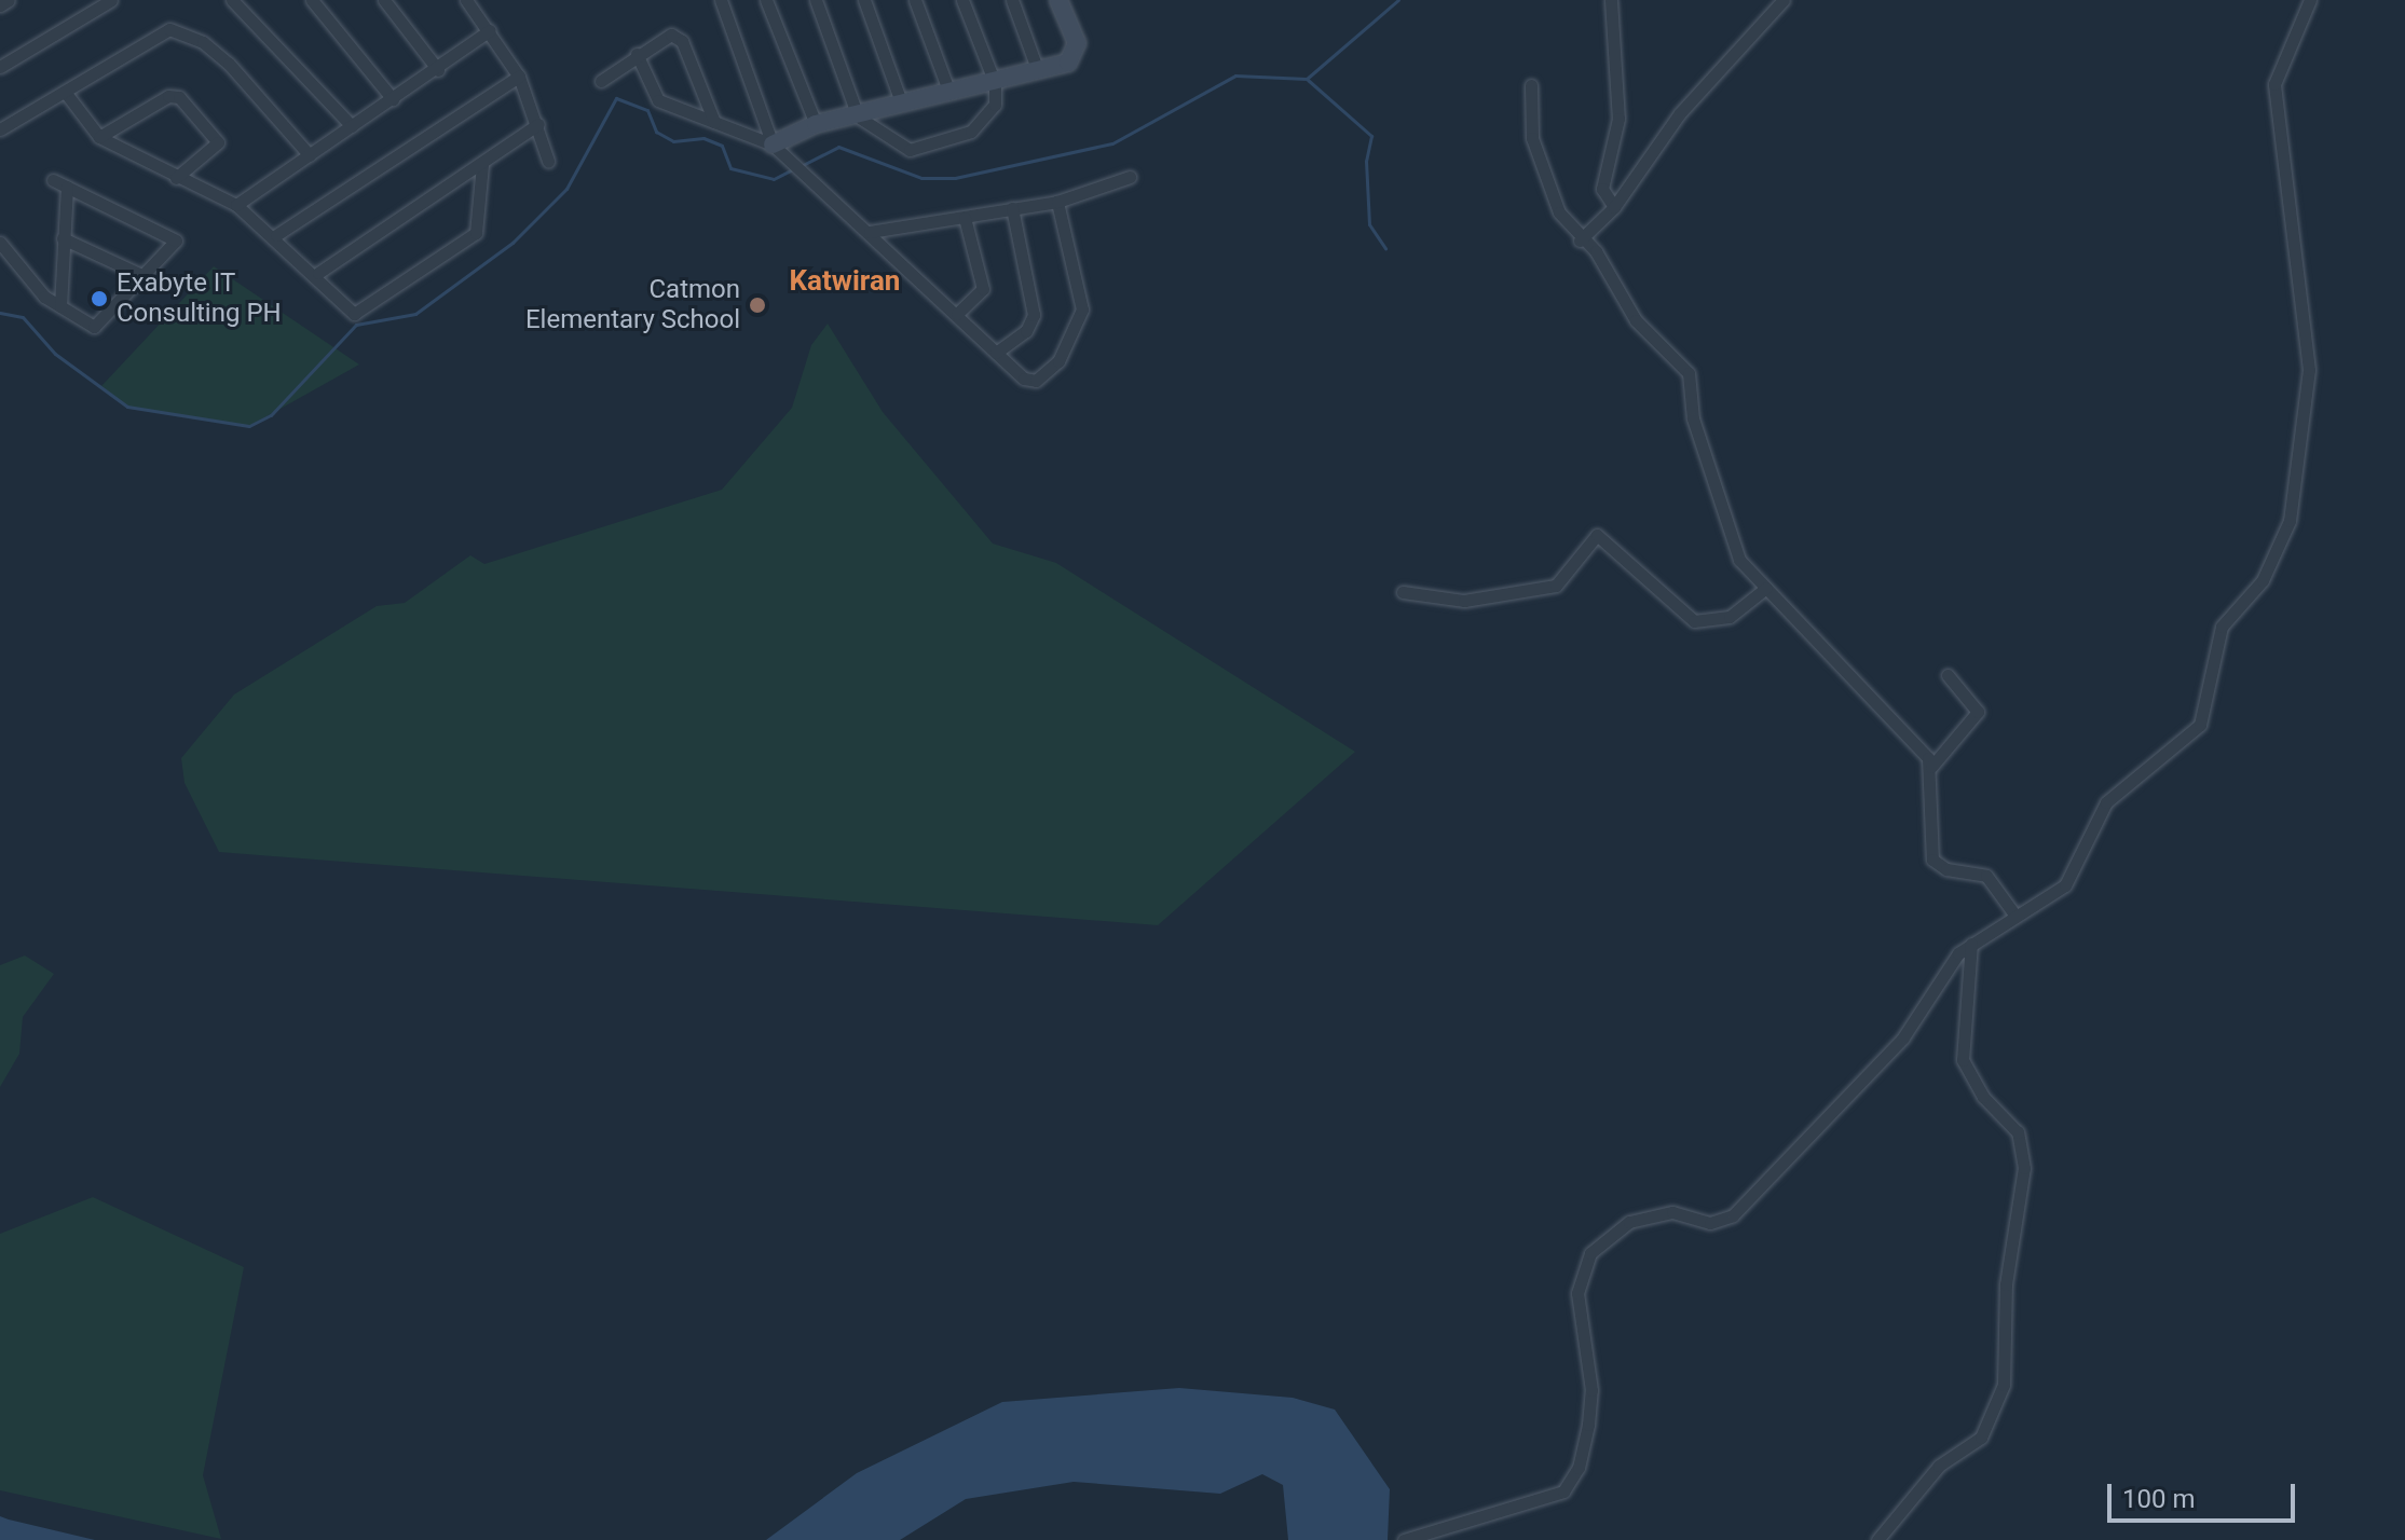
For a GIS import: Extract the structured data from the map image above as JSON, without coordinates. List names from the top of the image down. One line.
{"districts":["Katwiran"],"places":["Exabyte IT Consulting PH","Catmon Elementary School"],"scale_bar":"100 m"}
